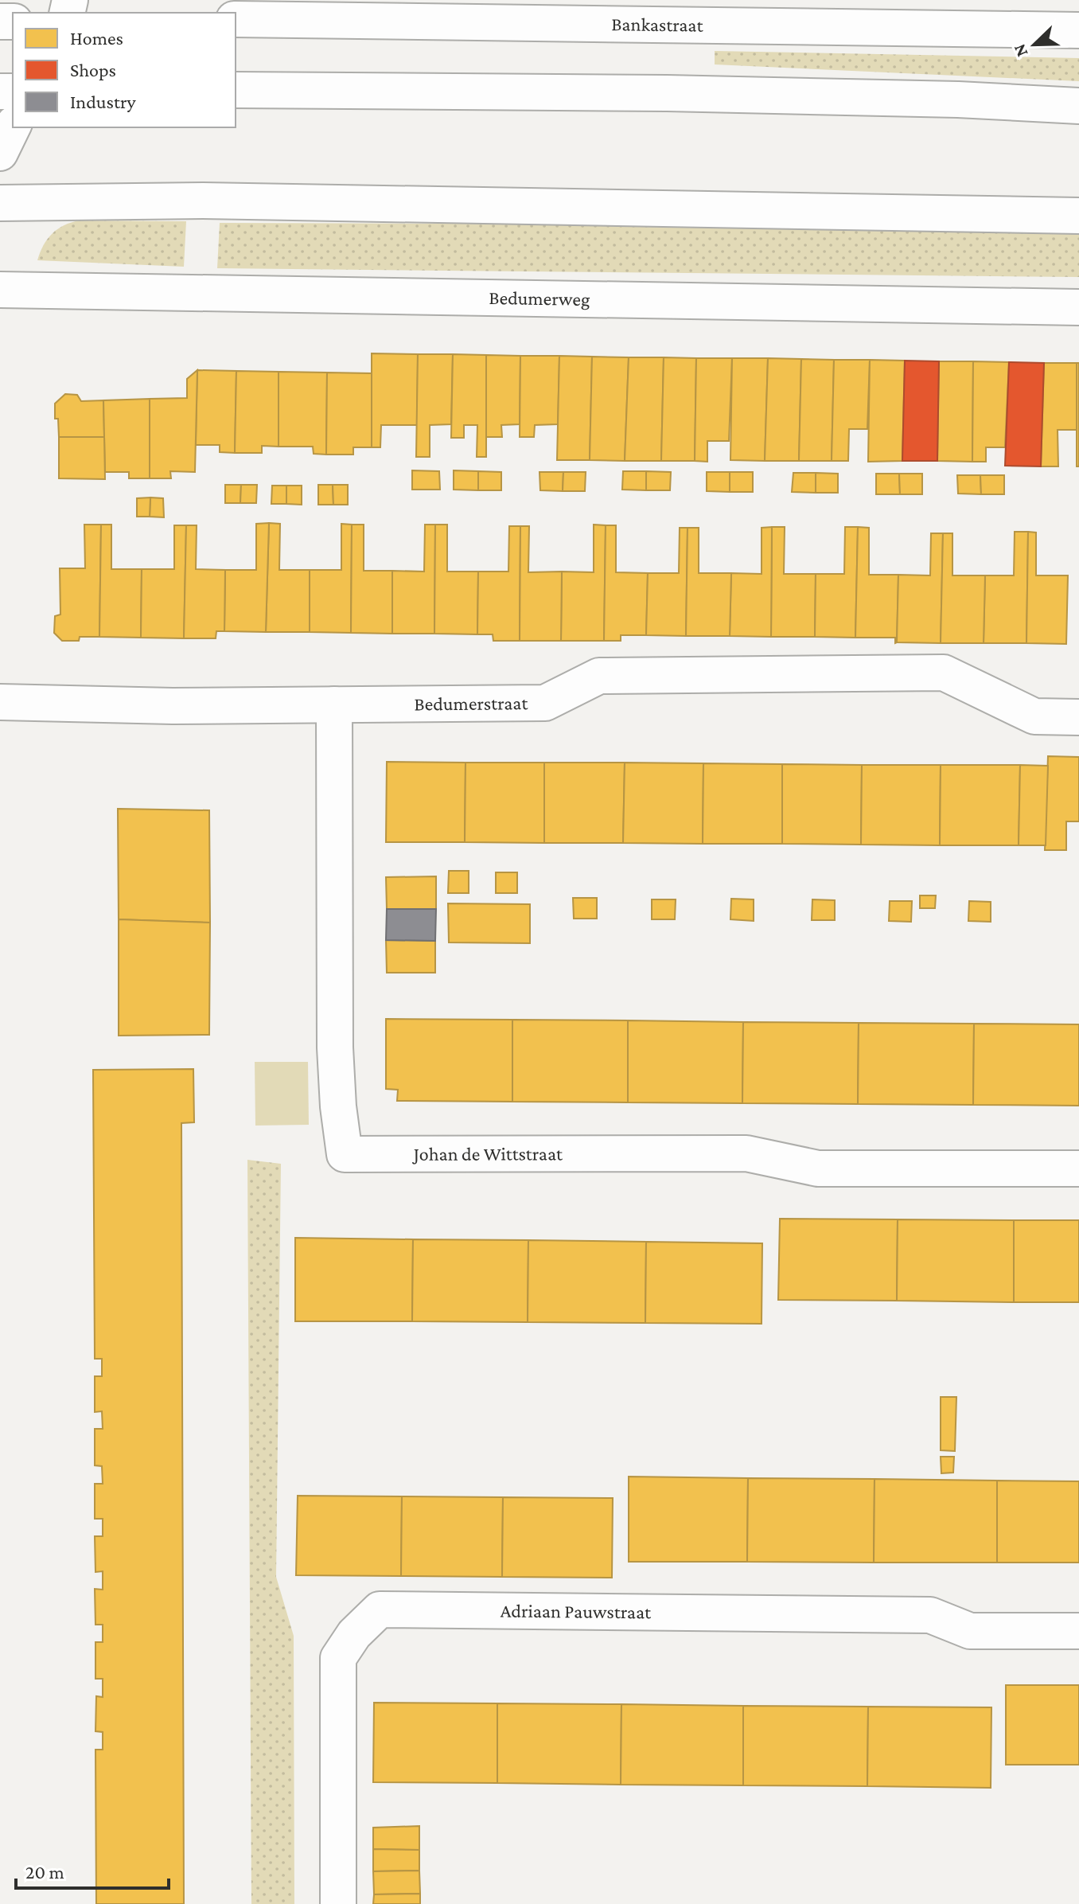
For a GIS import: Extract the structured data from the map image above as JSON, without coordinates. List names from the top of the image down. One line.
{"streets":{"street":["Bankastraat","Bedumerweg","Bedumerstraat","Johan de Wittstraat","Adriaan Pauwstraat"]},"crossings":[["Bedumerstraat","Johan de Wittstraat"]],"legend":["Homes","Shops","Industry"],"scale_bar":"20 m","north":"bottom left"}
